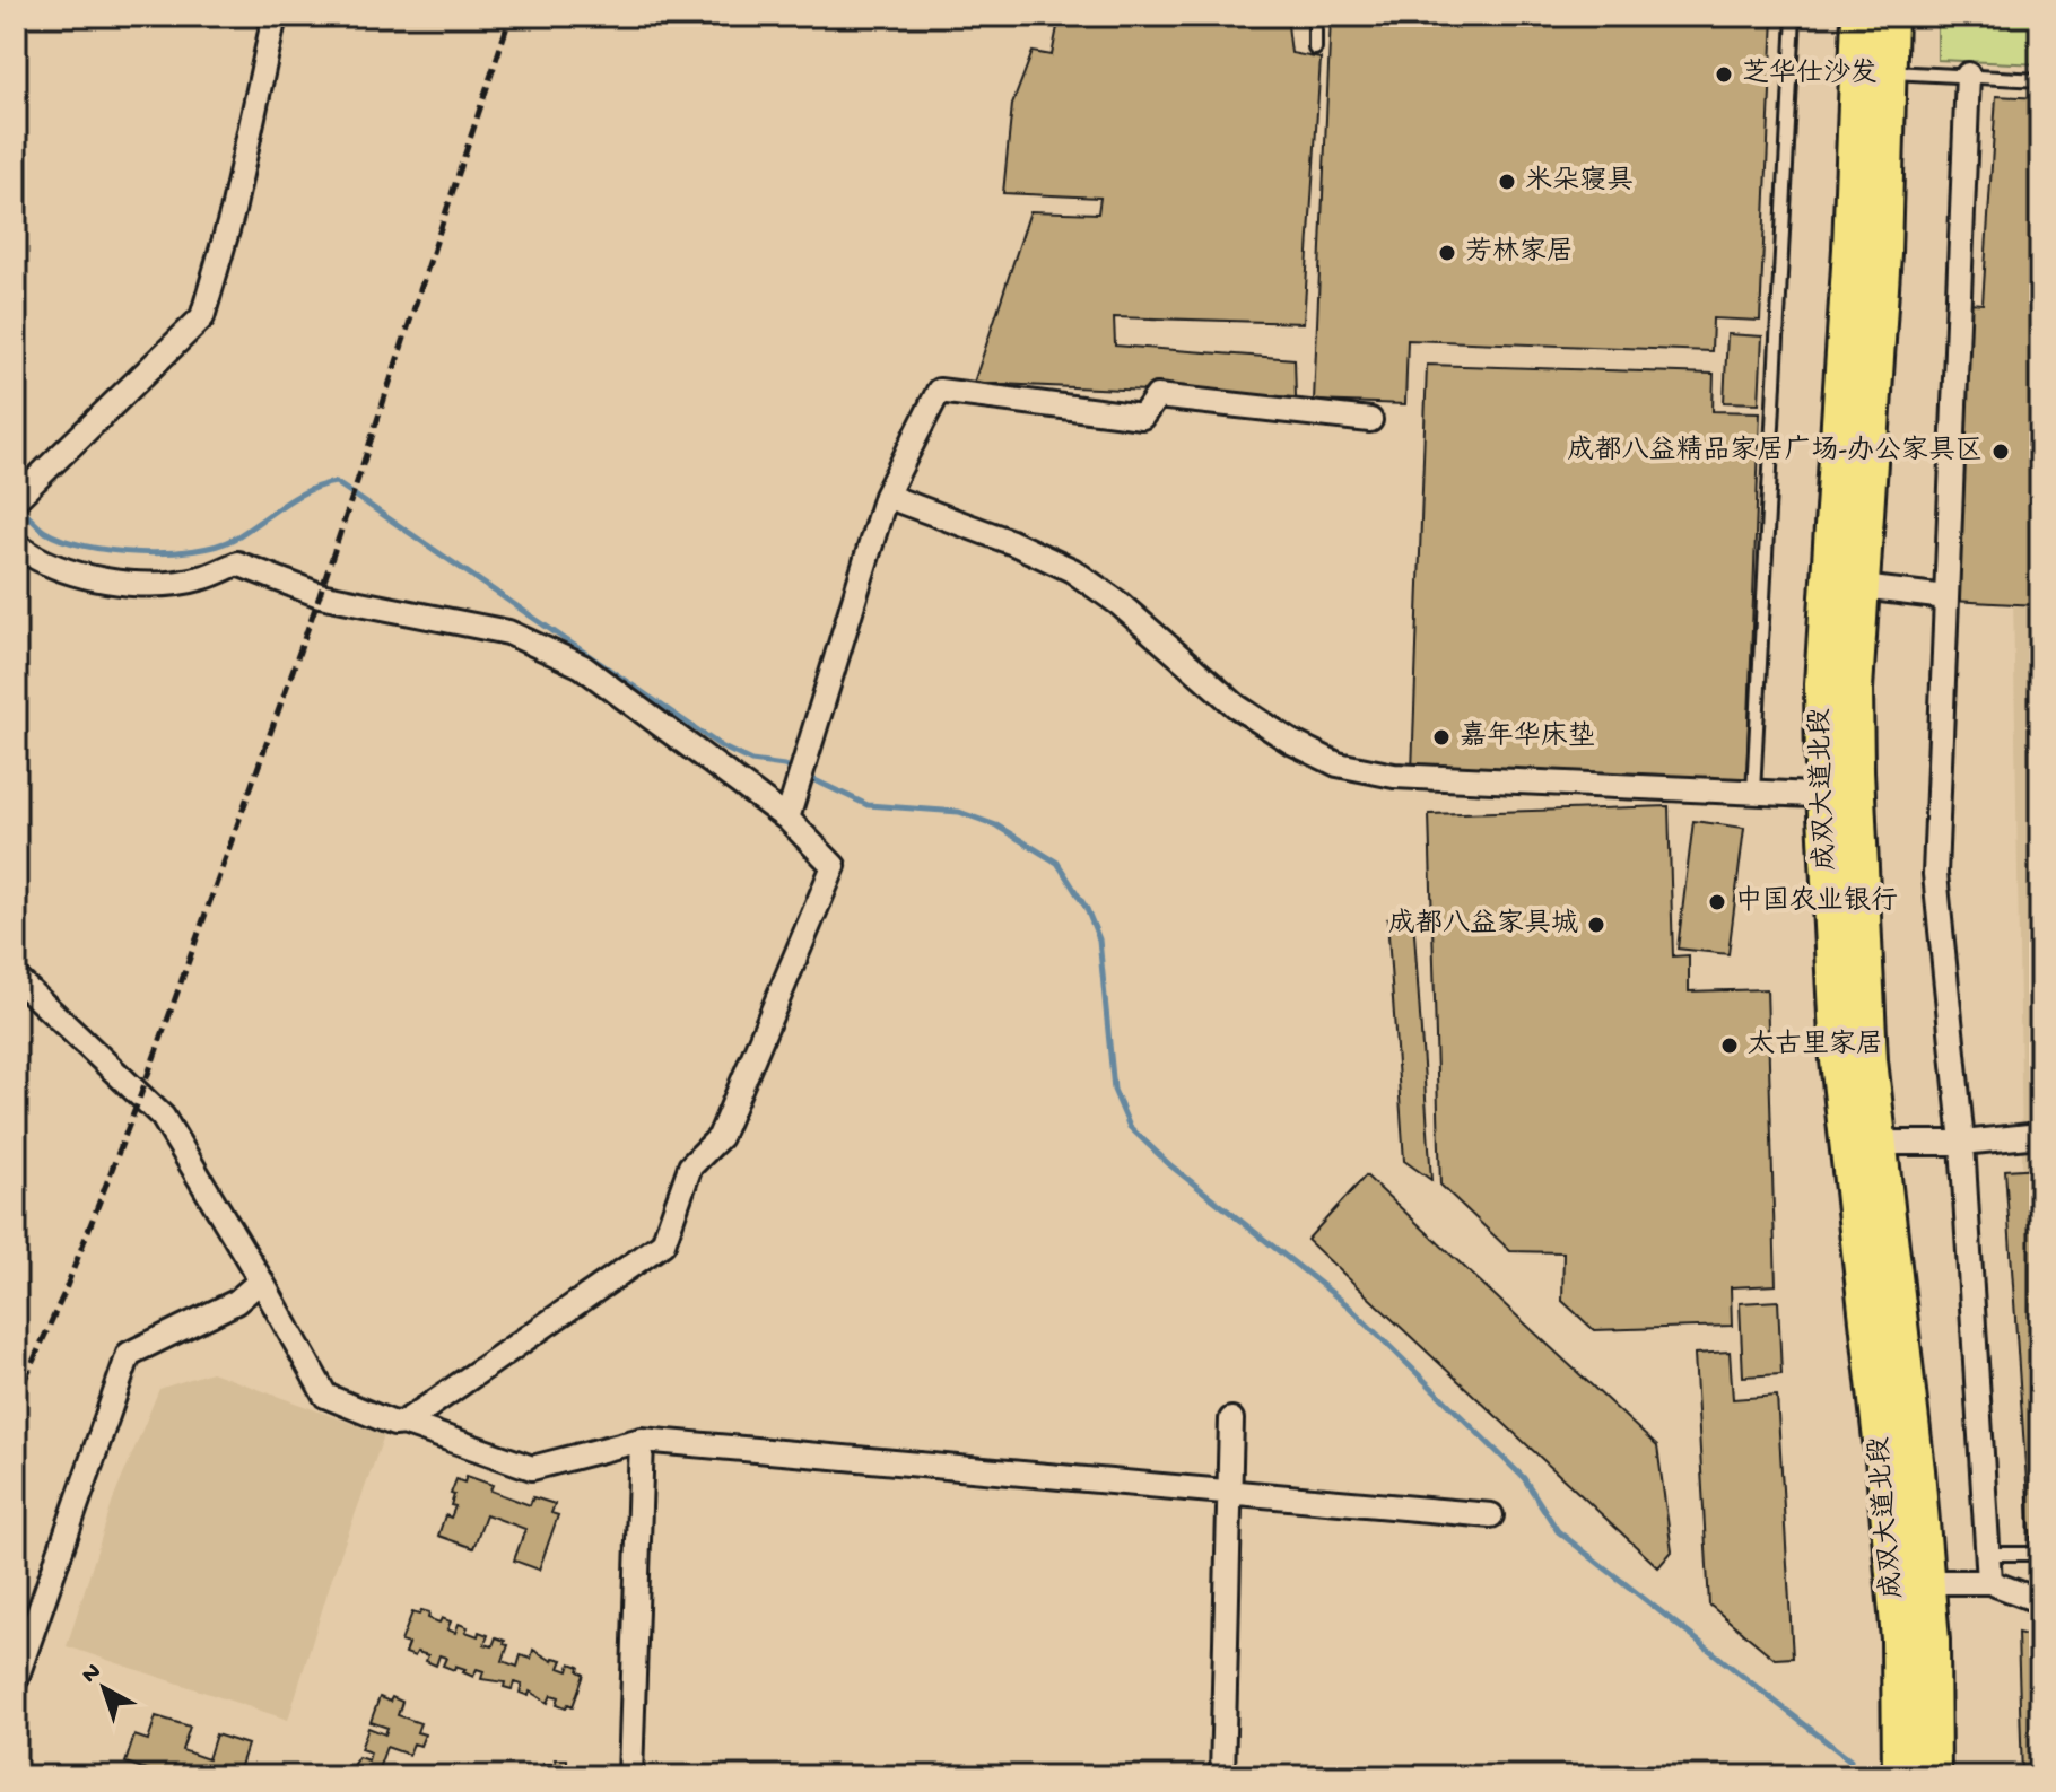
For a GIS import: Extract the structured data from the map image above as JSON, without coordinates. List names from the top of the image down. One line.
{"streets":{"main road":["成双大道北段"]},"places":["芝华仕沙发","米朵寝具","芳林家居","成都八益精品家居广场-办公家具区","嘉年华床垫","中国农业银行","成都八益家具城","太古里家居"],"north":"top left"}
